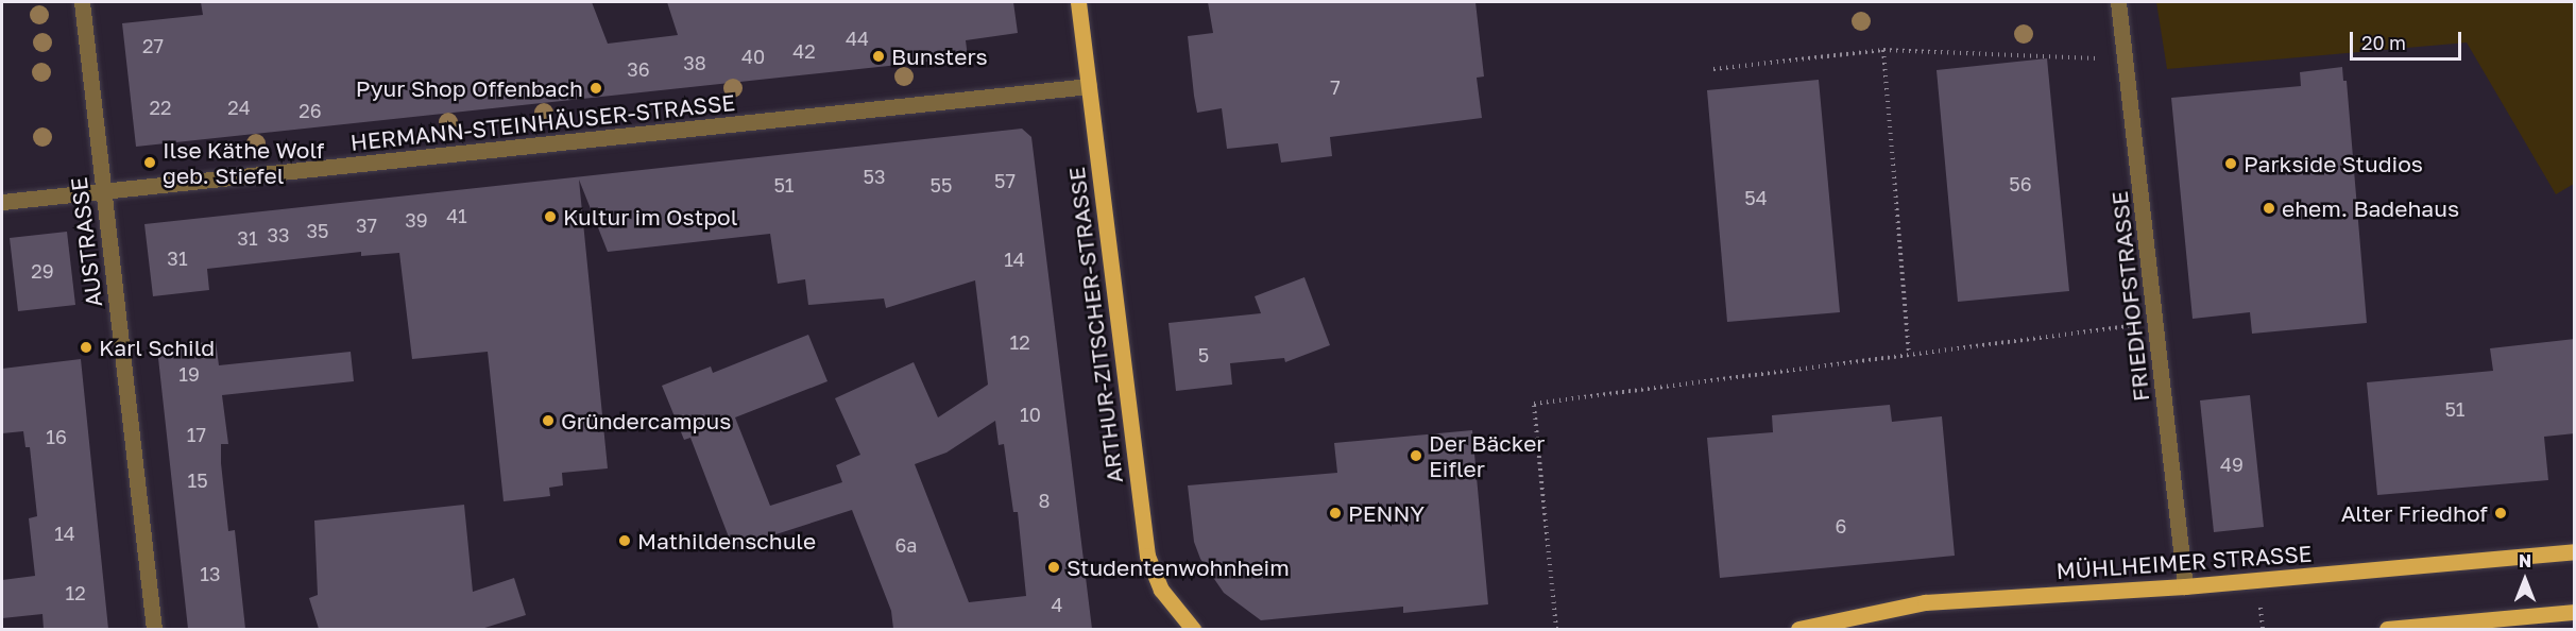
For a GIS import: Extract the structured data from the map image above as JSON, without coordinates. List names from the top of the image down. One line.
{"streets":{"main road":["ARTHUR-ZITSCHER-STRASSE","MÜHLHEIMER STRASSE"],"street":["HERMANN-STEINHÄUSER-STRASSE","AUSTRASSE","FRIEDHOFSTRASSE"]},"crossings":[["HERMANN-STEINHÄUSER-STRASSE","AUSTRASSE"],["HERMANN-STEINHÄUSER-STRASSE","ARTHUR-ZITSCHER-STRASSE"],["FRIEDHOFSTRASSE","MÜHLHEIMER STRASSE"]],"places":["Bunsters","Pyur Shop Offenbach","Ilse Käthe Wolf geb. Stiefel","Parkside Studios","ehem. Badehaus","Kultur im Ostpol","Karl Schild","Gründercampus","Der Bäcker Eifler","PENNY","Alter Friedhof","Mathildenschule","Studentenwohnheim"],"house_numbers":["44","27","42","40","38","36","7","22","24","26","53","57","56","51","55","54","41","39","37","35","33","31","31","14","29","12","5","19","51","10","17","16","49","15","8","6","14","6a","13","12","4"],"scale_bar":"20 m","north":"top"}
